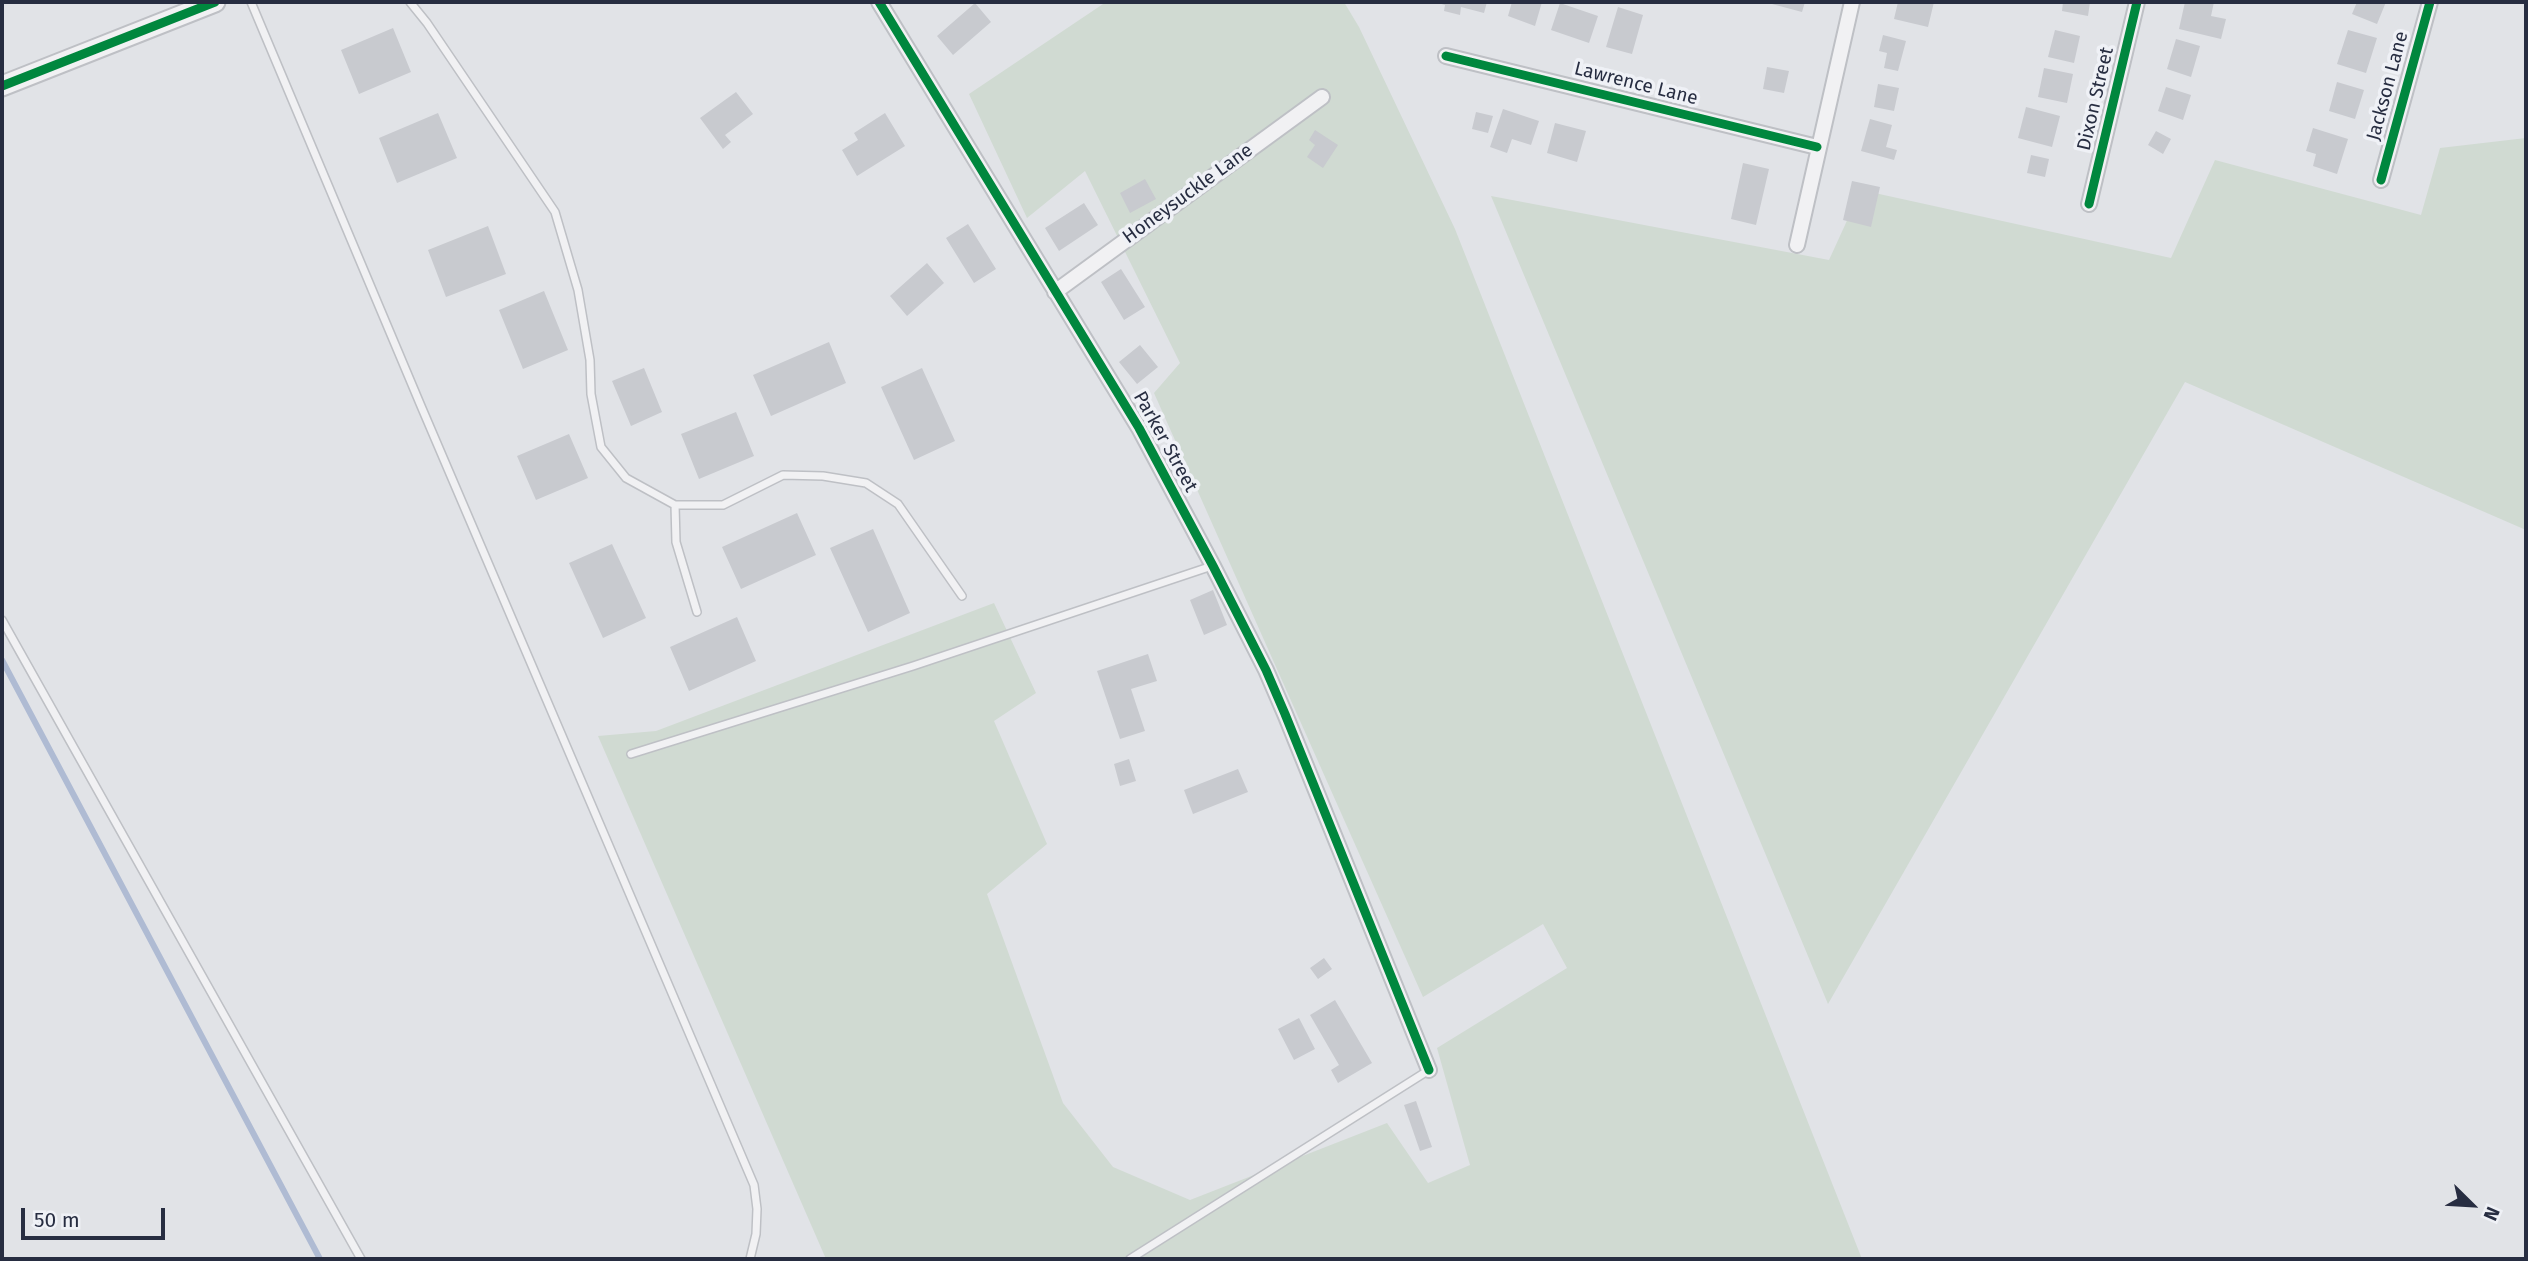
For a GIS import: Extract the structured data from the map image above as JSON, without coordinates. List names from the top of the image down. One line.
{"streets":{"street":["Lawrence Lane","Jackson Lane","Dixon Street","Honeysuckle Lane","Parker Street"]},"crossings":[["Honeysuckle Lane","Parker Street"]],"scale_bar":"50 m","north":"bottom right"}
